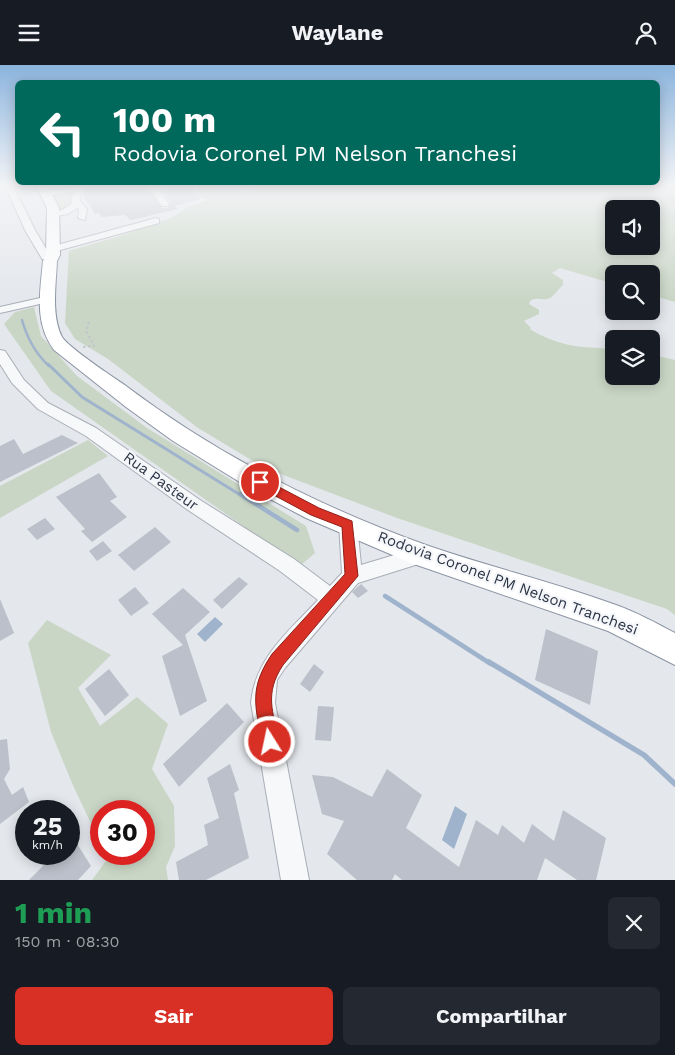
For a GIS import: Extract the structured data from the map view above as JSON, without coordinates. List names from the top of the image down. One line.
{"streets":{"highway":["Rodovia Coronel PM Nelson Tranchesi"],"street":["Rua Pasteur"]},"page":{"header":"Waylane","turn":["100 m","Rodovia Coronel PM Nelson Tranchesi"],"speed":"25 km/h","limit":"30","heading":["1 min","150 m · 08:30"],"buttons":["Sair","Compartilhar"]}}
